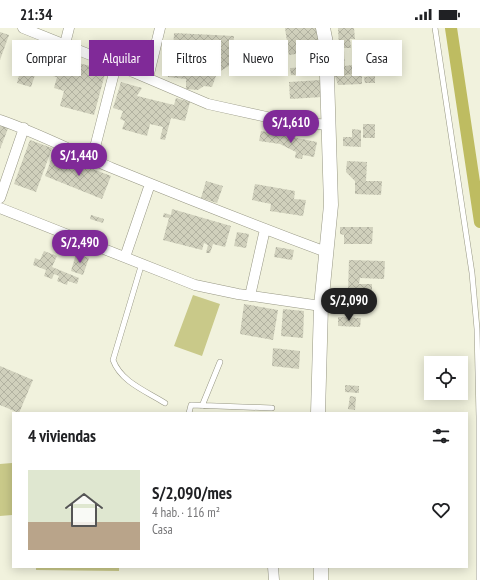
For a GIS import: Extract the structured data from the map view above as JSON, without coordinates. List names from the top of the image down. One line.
{"page":{"status":"21:34","chip":["Comprar","Alquilar","Filtros","Nuevo","Piso","Casa"],"price":["S/1,610","S/1,440","S/2,490","S/2,090"],"heading":"4 viviendas","list":[{"name":"S/2,090/mes","note":"4 hab. · 116 m² · Casa"}]}}
